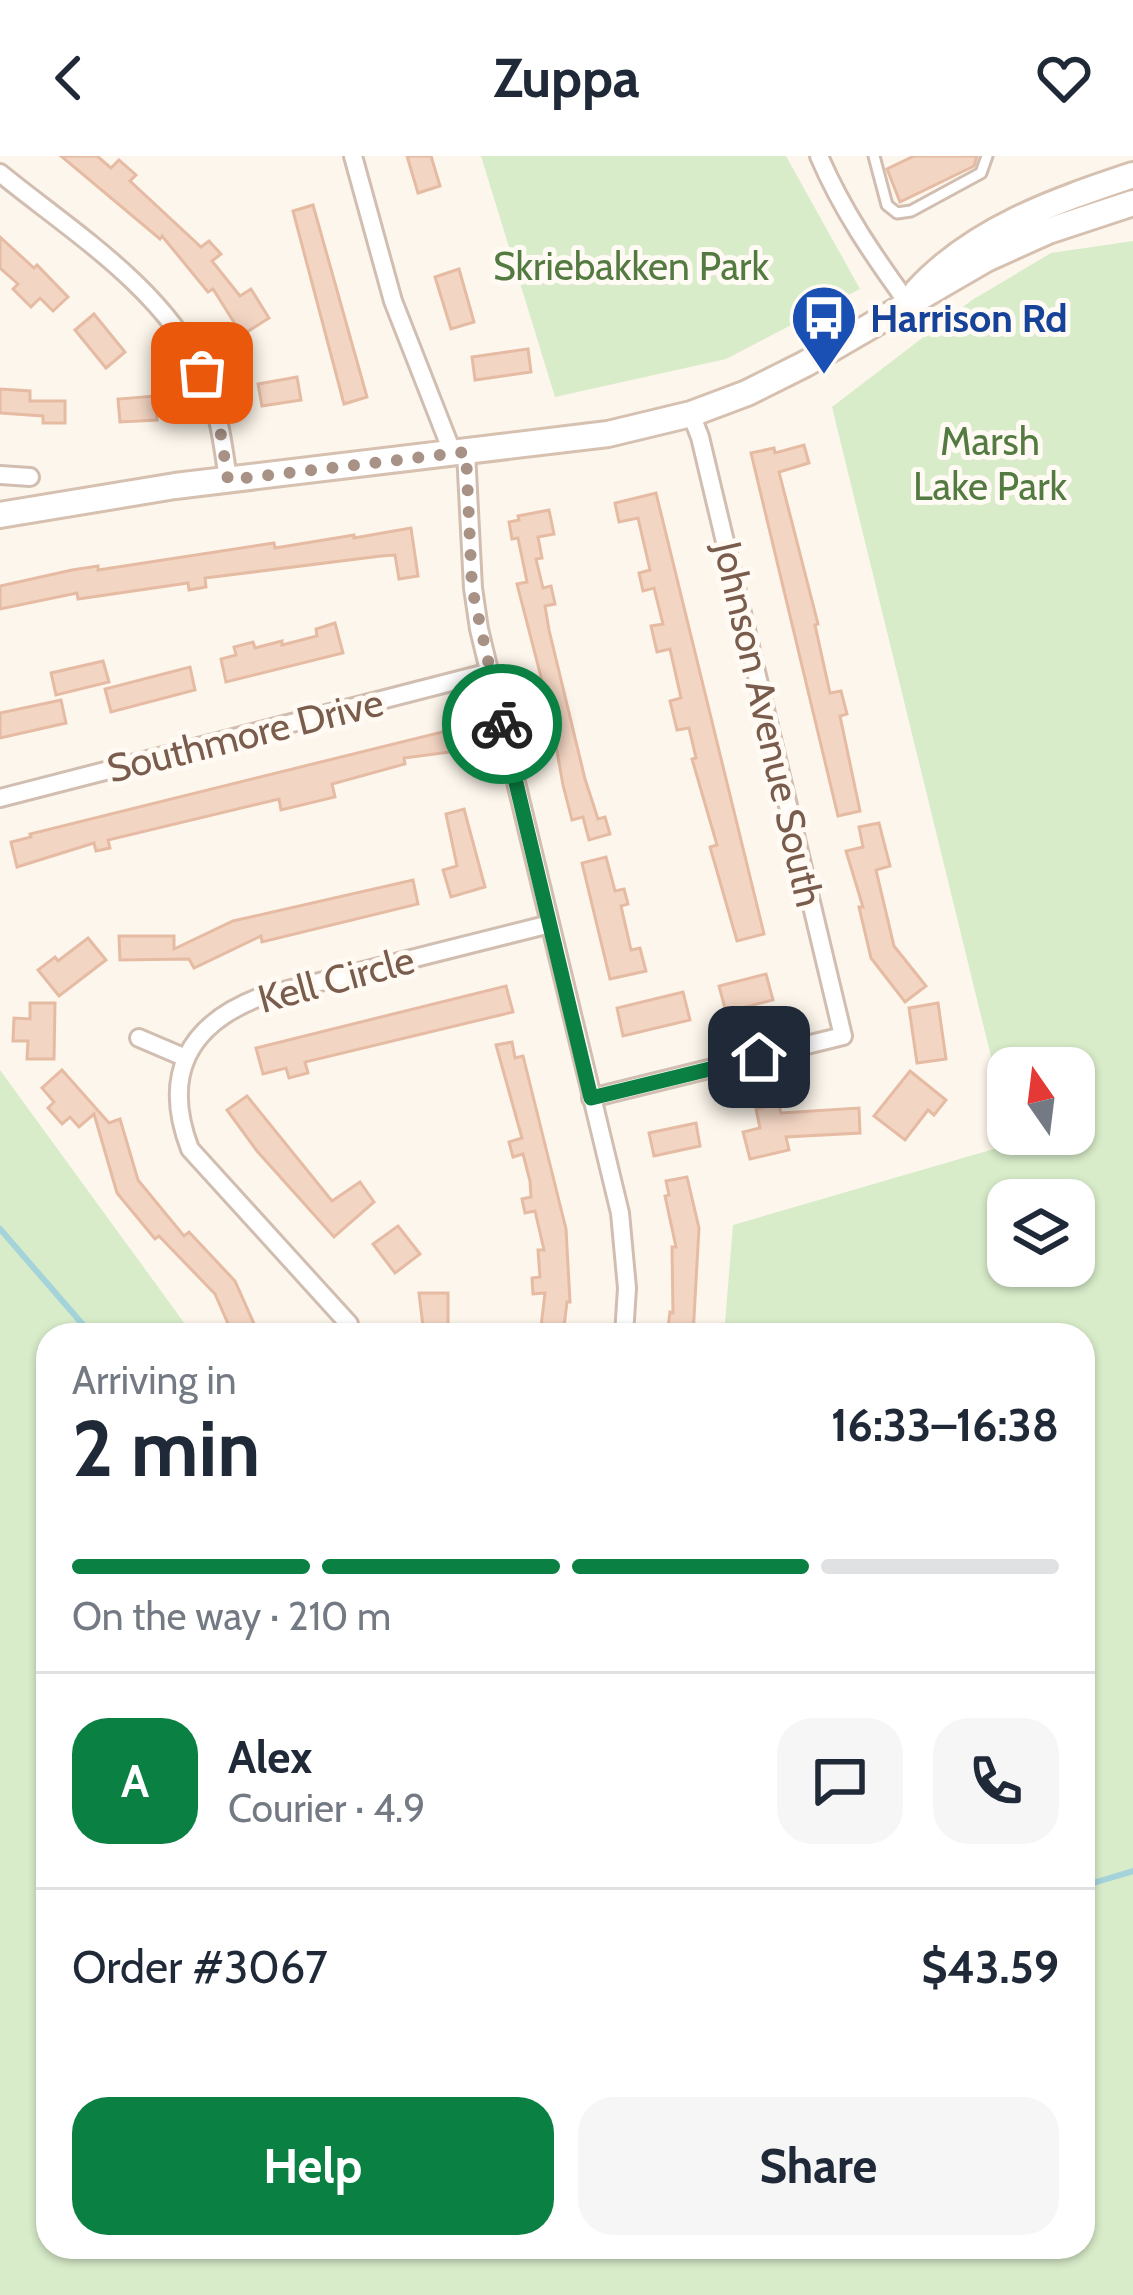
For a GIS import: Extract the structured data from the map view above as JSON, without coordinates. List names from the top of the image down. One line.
{"streets":{"street":["Johnson Avenue South","Southmore Drive","Kell Circle"]},"parks":["Skriebakken Park","Marsh Lake Park"],"places":{"bus stop":["Harrison Rd"]},"north":"top","page":{"header":"Zuppa","heading":["2 min","Arriving in","16:33–16:38"],"panel":["Alex","Courier · 4.9","Order #3067","$43.59"],"bar":"On the way · 210 m","round":"A","buttons":["Help","Share"]}}
